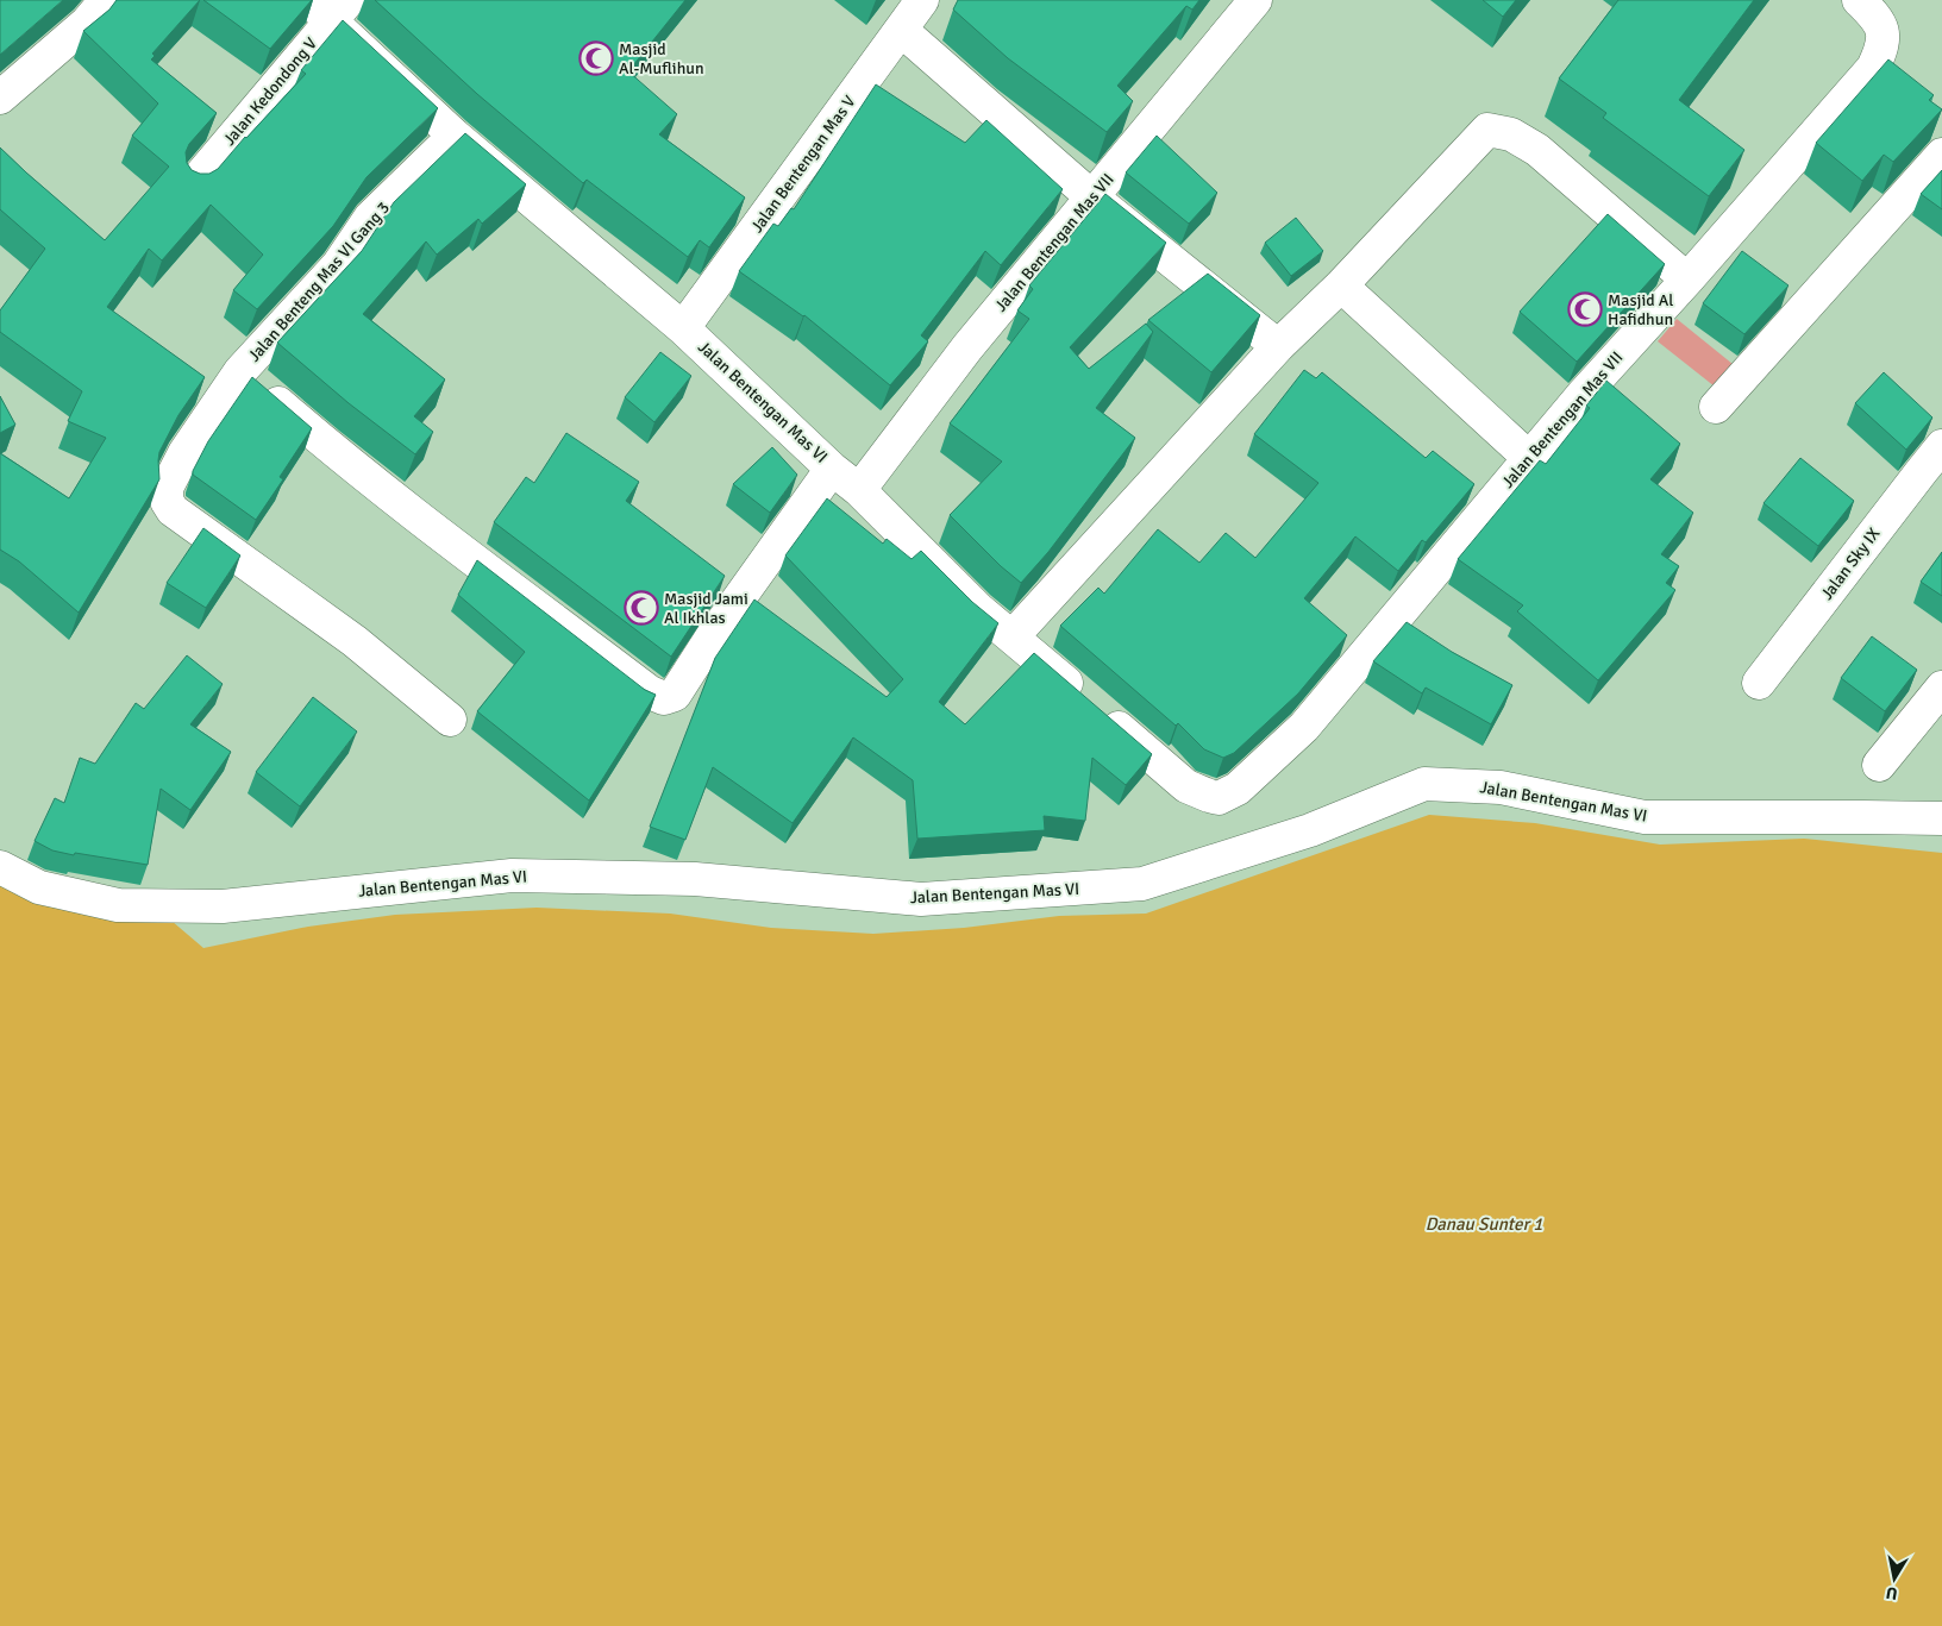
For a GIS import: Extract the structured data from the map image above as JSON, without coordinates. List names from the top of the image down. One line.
{"streets":{"street":["Jalan Kedondong V","Jalan Bentengan Mas V","Jalan Bentengan Mas VII","Jalan Benteng Mas VI Gang 3","Jalan Bentengan Mas VI","Jalan Sky IX"]},"crossings":[["Jalan Kedondong V","Jalan Bentengan Mas VI"],["Jalan Bentengan Mas V","Jalan Bentengan Mas VI"],["Jalan Bentengan Mas VII","Jalan Bentengan Mas VI"],["Jalan Benteng Mas VI Gang 3","Jalan Bentengan Mas VI"]],"water":["Danau Sunter 1"],"places":{"mosque":["Masjid Al-Muflihun","Masjid Al Hafidhun","Masjid Jami Al Ikhlas"]},"north":"bottom"}
